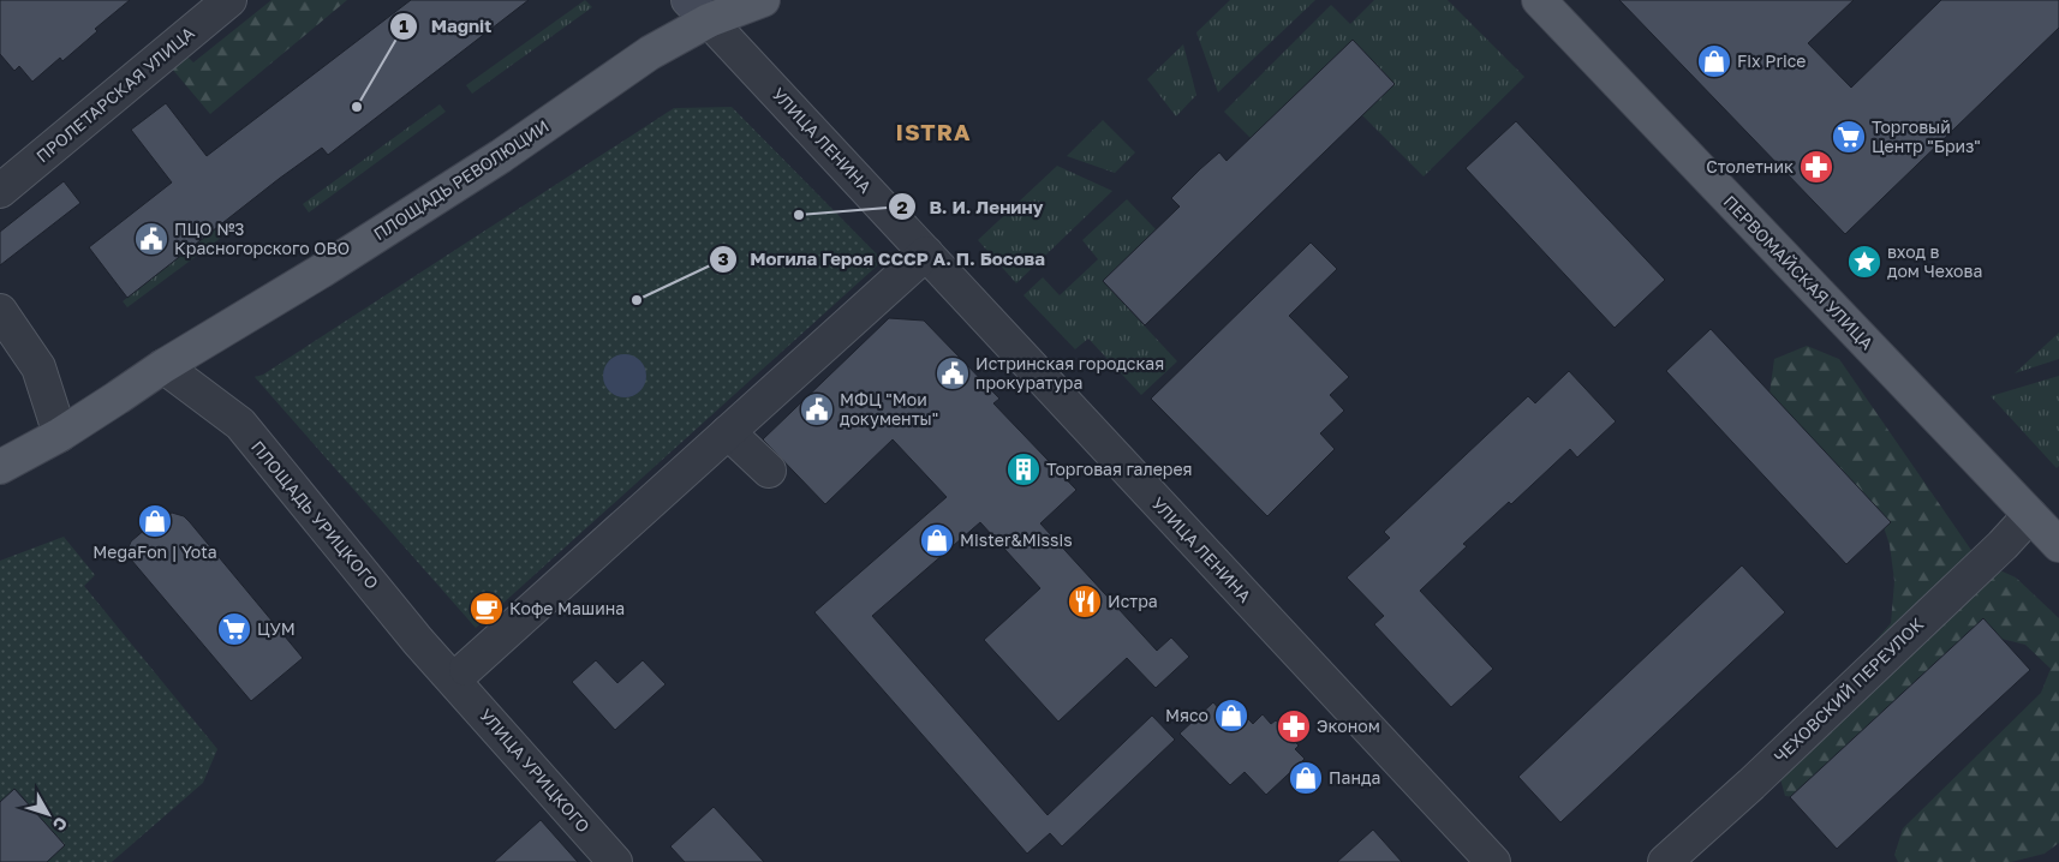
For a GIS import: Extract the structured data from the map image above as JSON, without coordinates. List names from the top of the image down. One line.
{"streets":{"main road":["ПЛОЩАДЬ РЕВОЛЮЦИИ","ПЕРВОМАЙСКАЯ УЛИЦА"],"street":["ПРОЛЕТАРСКАЯ УЛИЦА","УЛИЦА ЛЕНИНА","ПЛОЩАДЬ УРИЦКОГО","ЧЕХОВСКИЙ ПЕРЕУЛОК","УЛИЦА УРИЦКОГО"]},"crossings":[["УЛИЦА ЛЕНИНА","ПЛОЩАДЬ РЕВОЛЮЦИИ"],["ПЛОЩАДЬ РЕВОЛЮЦИИ","ПЛОЩАДЬ УРИЦКОГО"],["ПЕРВОМАЙСКАЯ УЛИЦА","ЧЕХОВСКИЙ ПЕРЕУЛОК"],["ПЛОЩАДЬ УРИЦКОГО","УЛИЦА УРИЦКОГО"]],"districts":["ISTRA"],"places":{"shop":["Fix Price","MegaFon | Yota","Mister&Missis","Мясо","Панда"],"other":["Magnit","В. И. Ленину","Могила Героя СССР А. П. Босова"],"supermarket":["Торговый Центр \"Бриз\"","ЦУМ"],"pharmacy":["Столетник","Эконом"],"public building":["ПЦО №3 Красногорского ОВО","Истринская городская прокуратура","МФЦ \"Мои документы\""],"place":["вход в дом Чехова"],"building":["Торговая галерея"],"restaurant":["Истра"],"cafe":["Кофе Машина"]},"north":"bottom right"}
